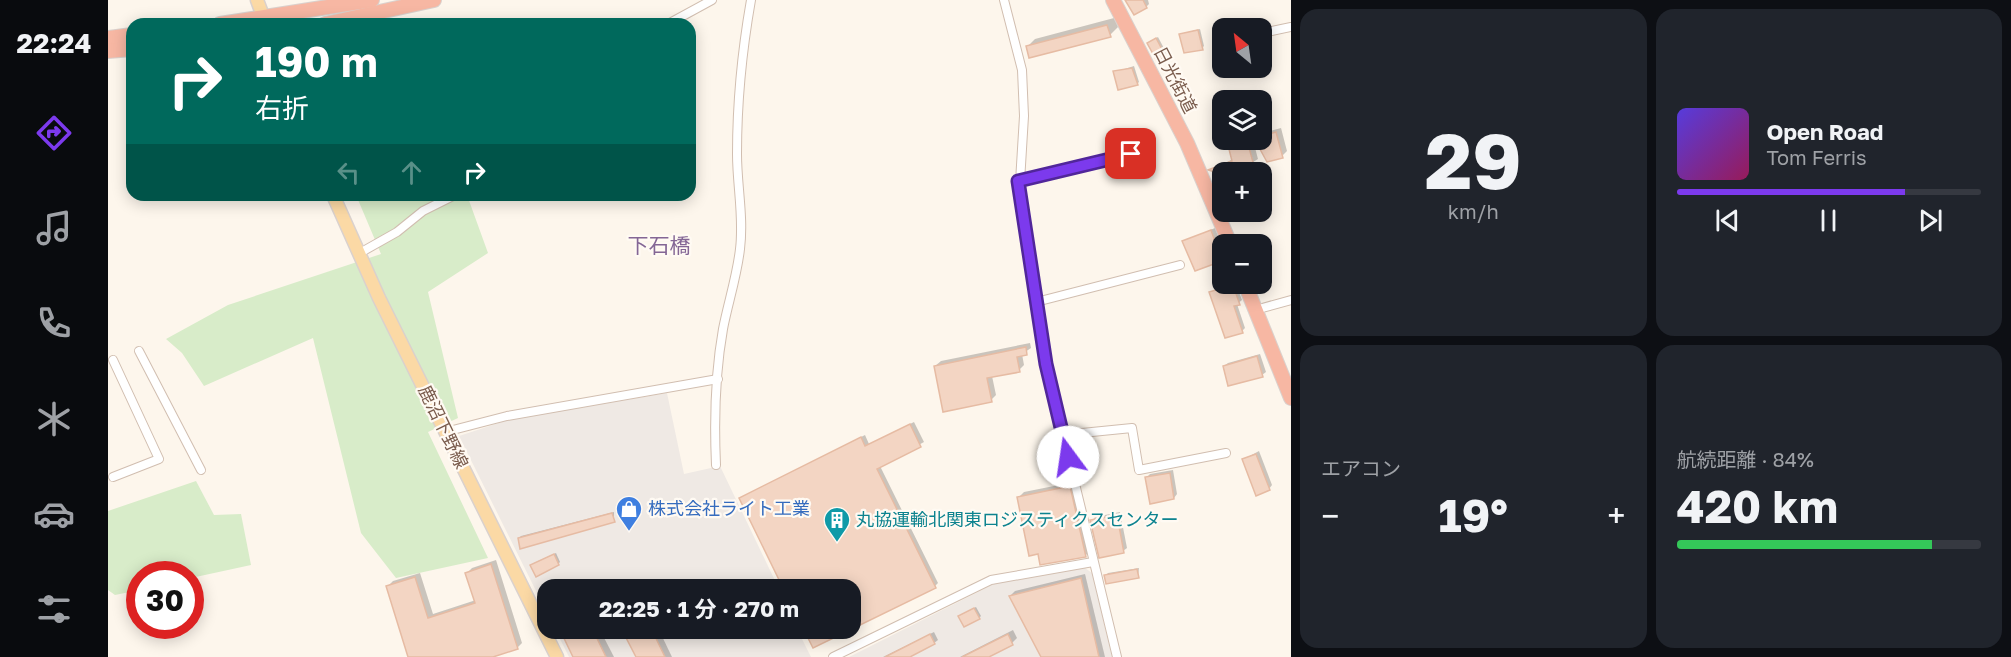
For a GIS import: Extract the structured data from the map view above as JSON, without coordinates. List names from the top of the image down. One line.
{"streets":{"highway":["日光街道"],"main road":["鹿沼下野線"]},"districts":["下石橋"],"places":{"shop":["株式会社ライト工業"],"building":["丸協運輸北関東ロジスティクスセンター"]},"north":"top left","page":{"tabs":"22:24","tile":[["29","km/h"],"エアコン",["航続距離 · 84%","420 km"]],"map_buttons":["+","−"],"turn":["190 m","右折"],"song":["Open Road","Tom Ferris"],"heat":["−","19°","+"],"limit":"30","trip":"22:25 · 1 分 · 270 m"}}
